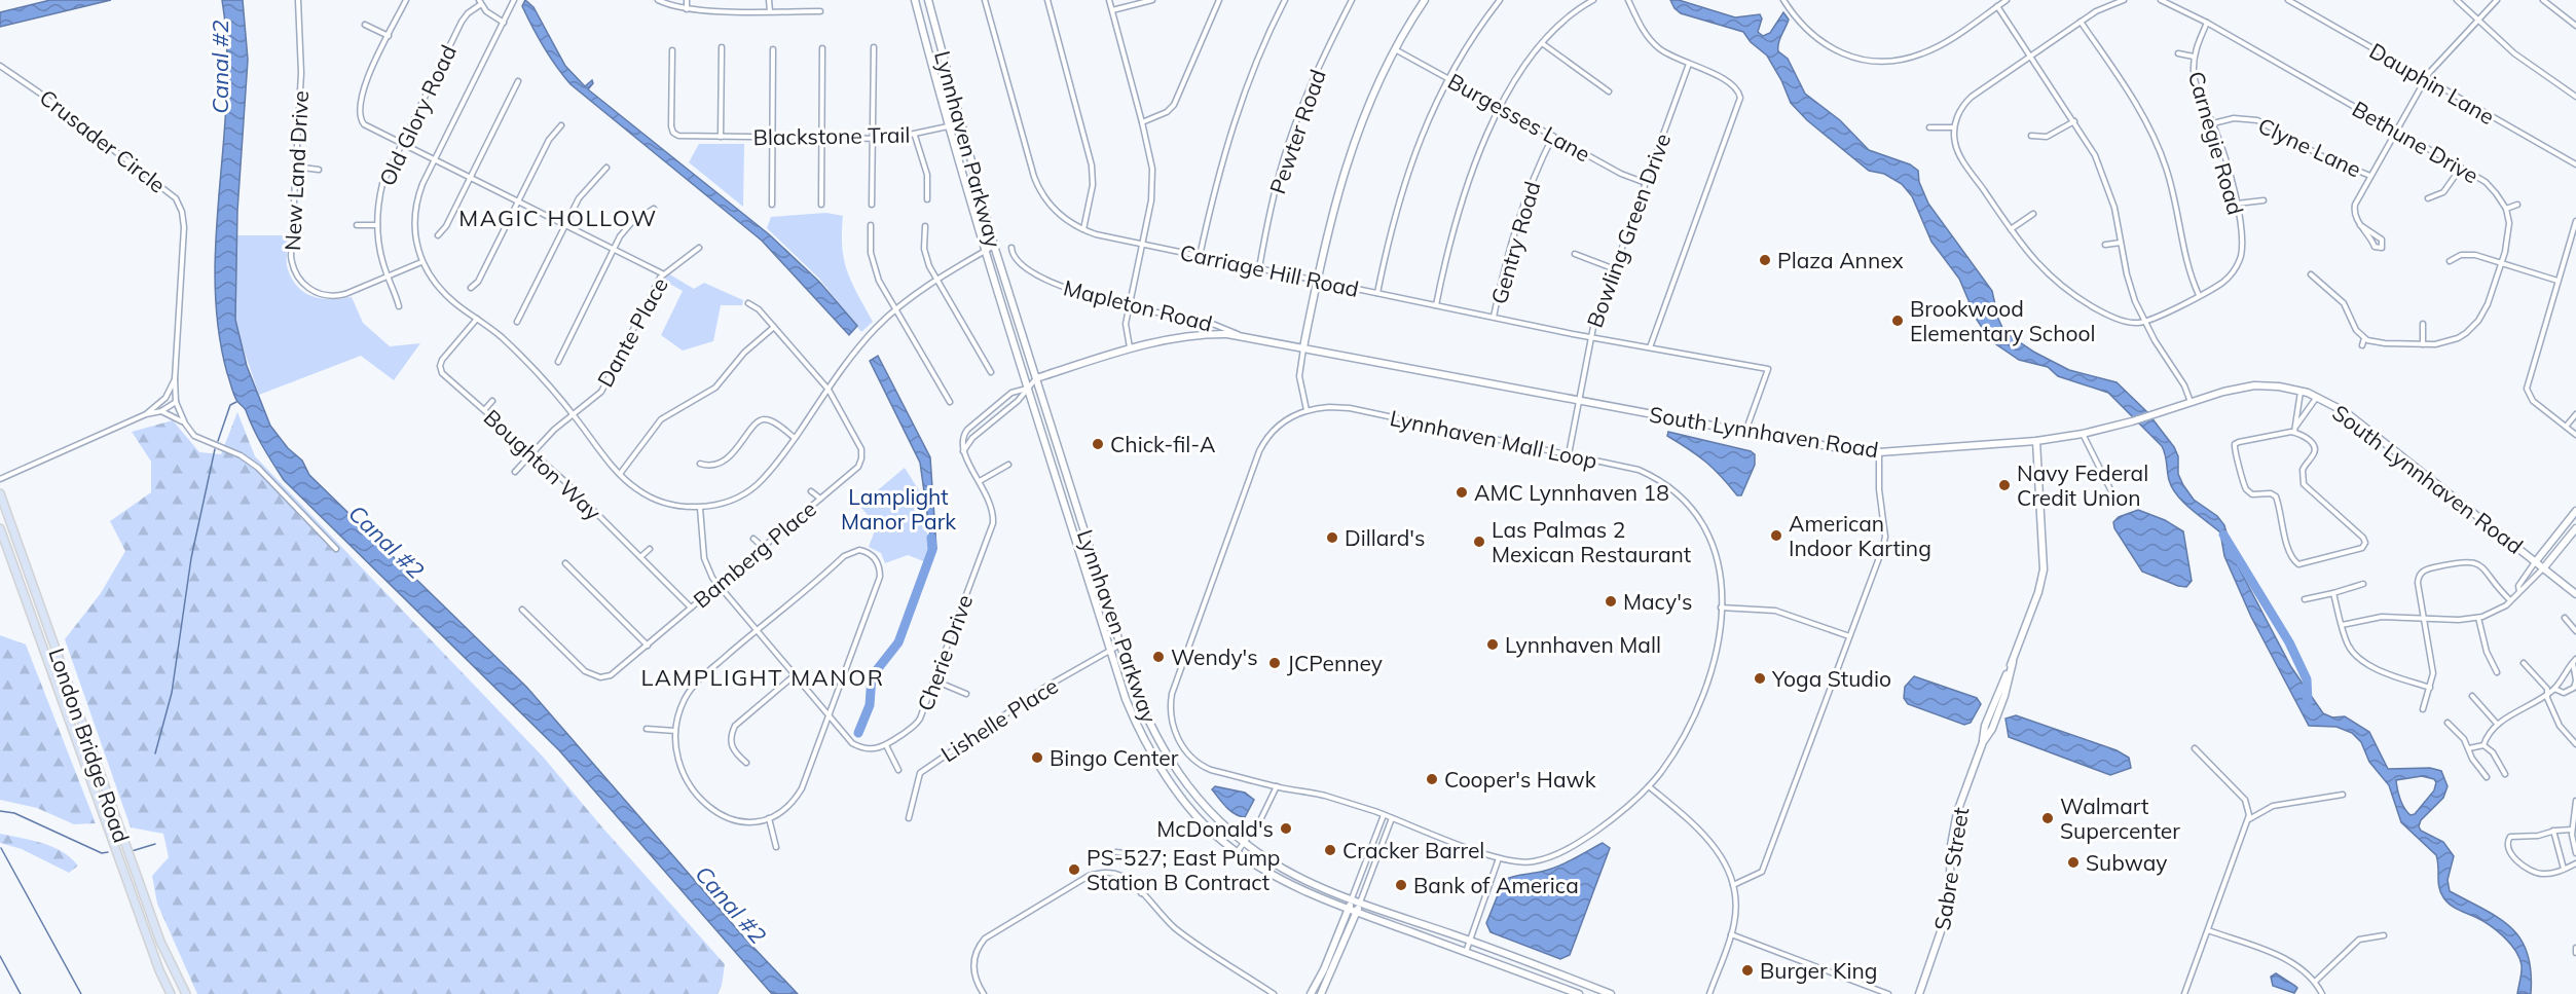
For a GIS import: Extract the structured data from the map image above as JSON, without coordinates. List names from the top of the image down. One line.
{"streets":{"main road":["Lynnhaven Parkway","South Lynnhaven Road","London Bridge Road","Sabre Street"],"street":["Dauphin Lane","Old Glory Road","Burgesses Lane","Pewter Road","Blackstone Trail","Crusader Circle","Bethune Drive","Carnegie Road","Clyne Lane","New Land Drive","Bowling Green Drive","Gentry Road","Carriage Hill Road","Mapleton Road","Dante Place","Lynnhaven Mall Loop","Boughton Way","Bamberg Place","Cherie Drive","Lishelle Place"]},"crossings":[["Old Glory Road","New Land Drive"],["Burgesses Lane","Bowling Green Drive"],["Burgesses Lane","Gentry Road"],["Pewter Road","Carriage Hill Road"],["Blackstone Trail","Lynnhaven Parkway"],["Bethune Drive","Carnegie Road"],["Carnegie Road","Clyne Lane"],["Lynnhaven Parkway","South Lynnhaven Road"],["Lynnhaven Parkway","Lishelle Place"],["Bowling Green Drive","Carriage Hill Road"],["Bowling Green Drive","South Lynnhaven Road"],["Bowling Green Drive","Lynnhaven Mall Loop"],["Gentry Road","Carriage Hill Road"],["Carriage Hill Road","South Lynnhaven Road"],["Mapleton Road","South Lynnhaven Road"],["Dante Place","Boughton Way"],["South Lynnhaven Road","Sabre Street"],["Boughton Way","Bamberg Place"]],"districts":["MAGIC HOLLOW","LAMPLIGHT MANOR"],"water":["Canal #2"],"parks":["Lamplight Manor Park"],"places":["Plaza Annex","Brookwood Elementary School","Chick-fil-A","Navy Federal Credit Union","AMC Lynnhaven 18","American Indoor Karting","Dillard's","Las Palmas 2 Mexican Restaurant","Macy's","Lynnhaven Mall","Wendy's","JCPenney","Yoga Studio","Bingo Center","Cooper's Hawk","Walmart Supercenter","McDonald's","Cracker Barrel","Subway","PS-527; East Pump Station B Contract","Bank of America","Burger King"]}
